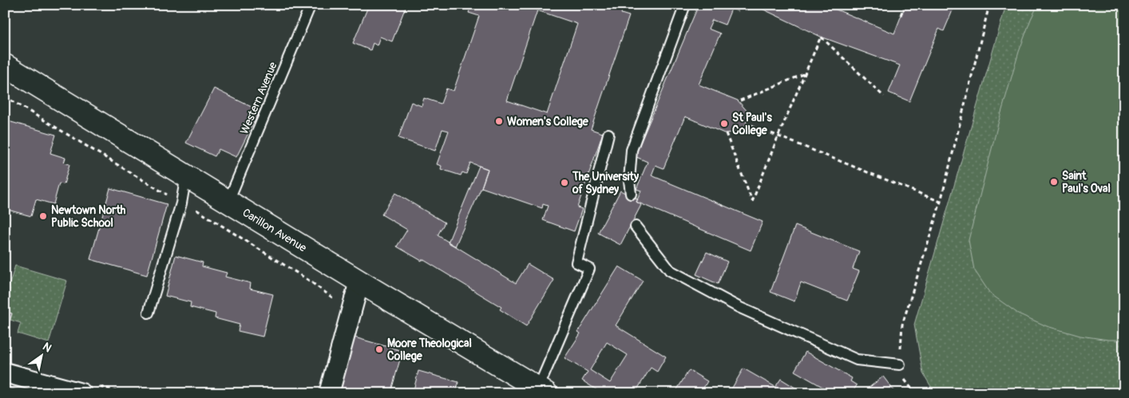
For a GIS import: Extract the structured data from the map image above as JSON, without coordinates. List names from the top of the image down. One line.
{"streets":{"main road":["Carillon Avenue"],"lane":["Western Avenue"]},"crossings":[["Western Avenue","Carillon Avenue"]],"places":["Women's College","St Paul's College","Saint Paul's Oval","The University of Sydney","Newtown North Public School","Moore Theological College"],"north":"top right"}
